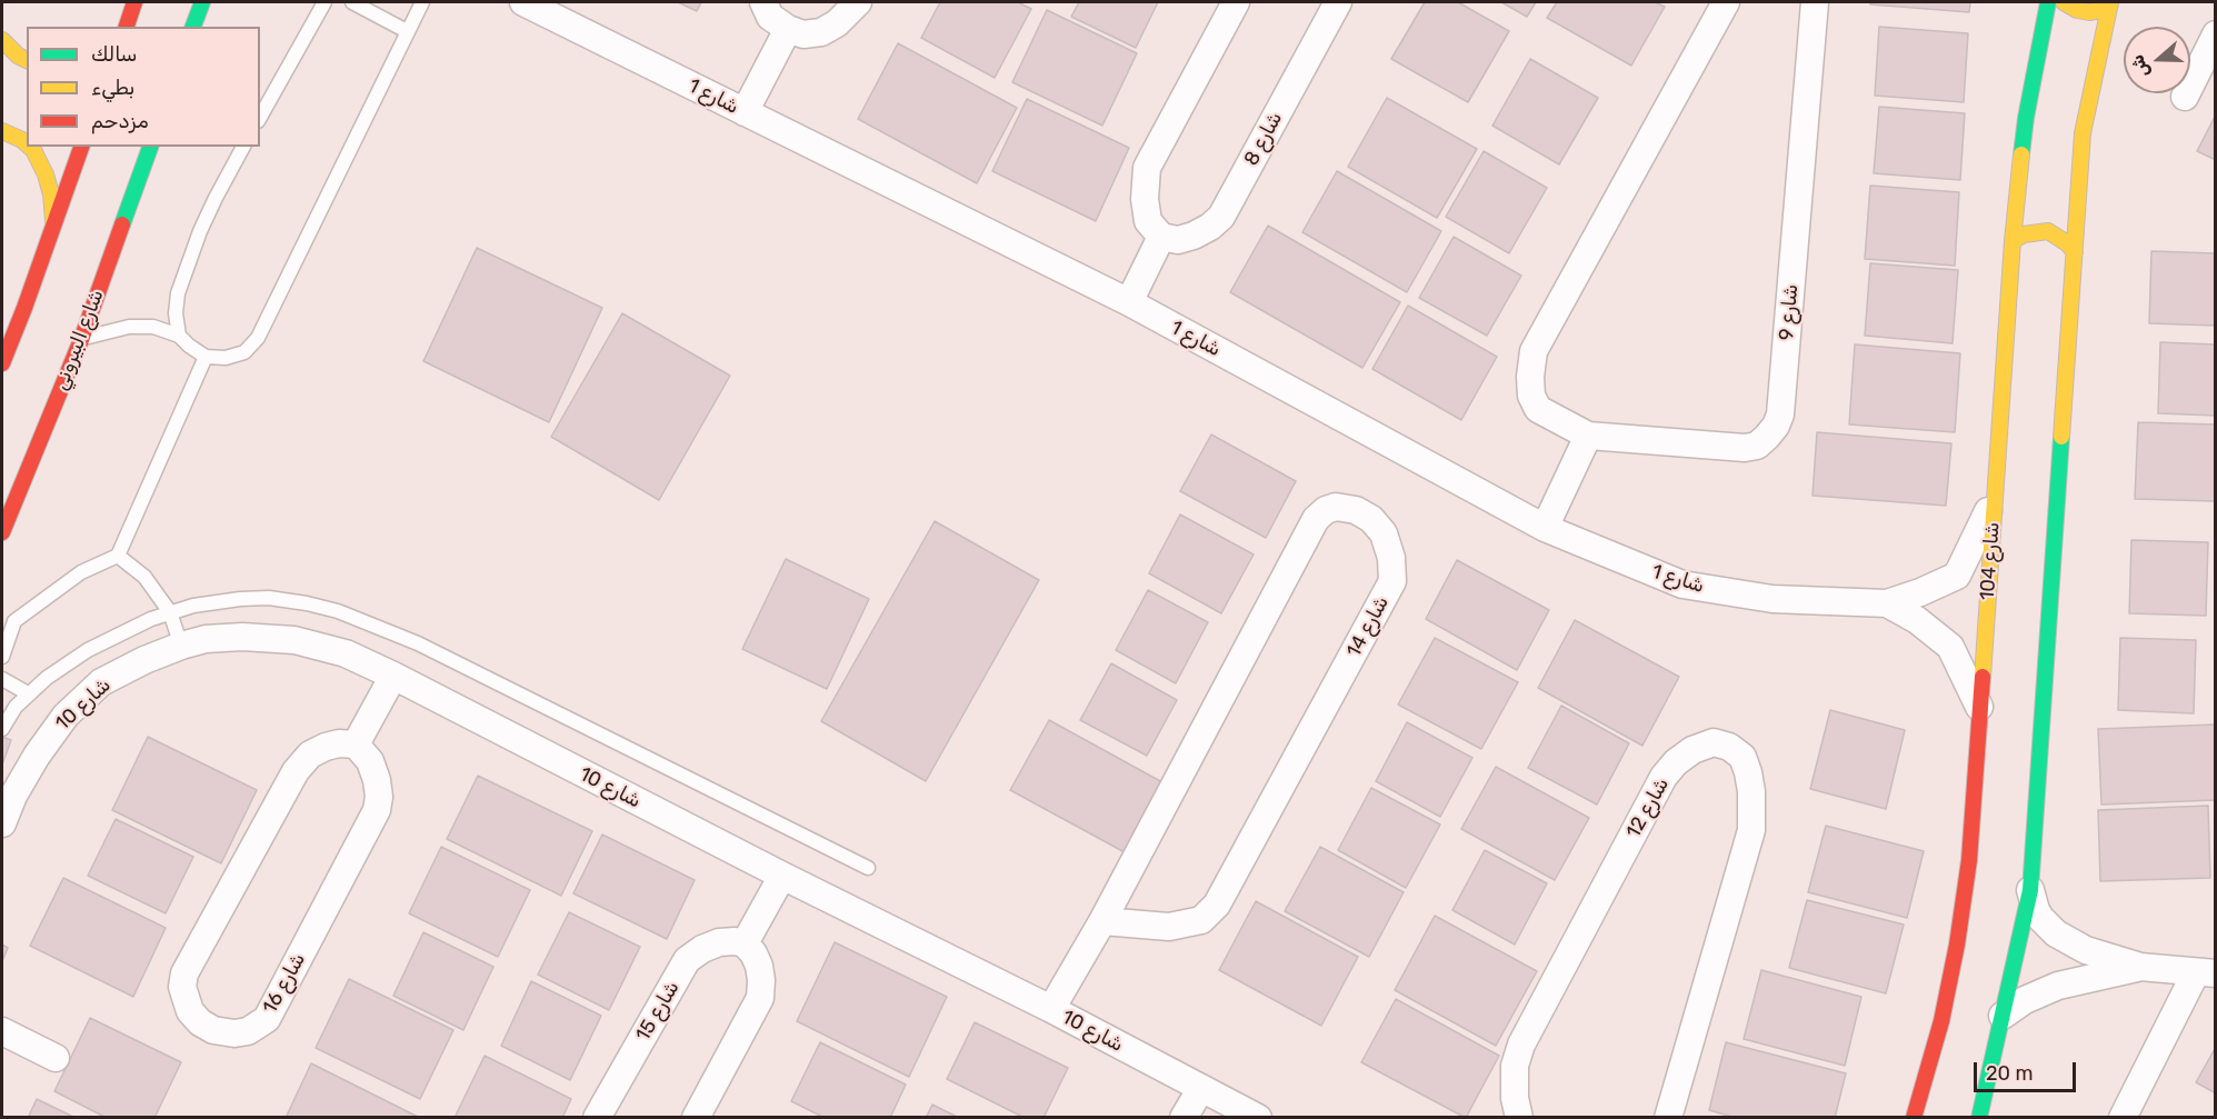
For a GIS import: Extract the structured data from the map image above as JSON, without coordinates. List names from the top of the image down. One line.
{"streets":{"street":["شارع 1","شارع 8","شارع 9","شارع البيروني","شارع 104","شارع 14","شارع 10","شارع 12","شارع 16","شارع 15"]},"crossings":[["شارع 1","شارع 104"],["شارع 14","شارع 10"]],"legend":["سالك","بطيء","مزدحم"],"scale_bar":"20 m","north":"left"}
